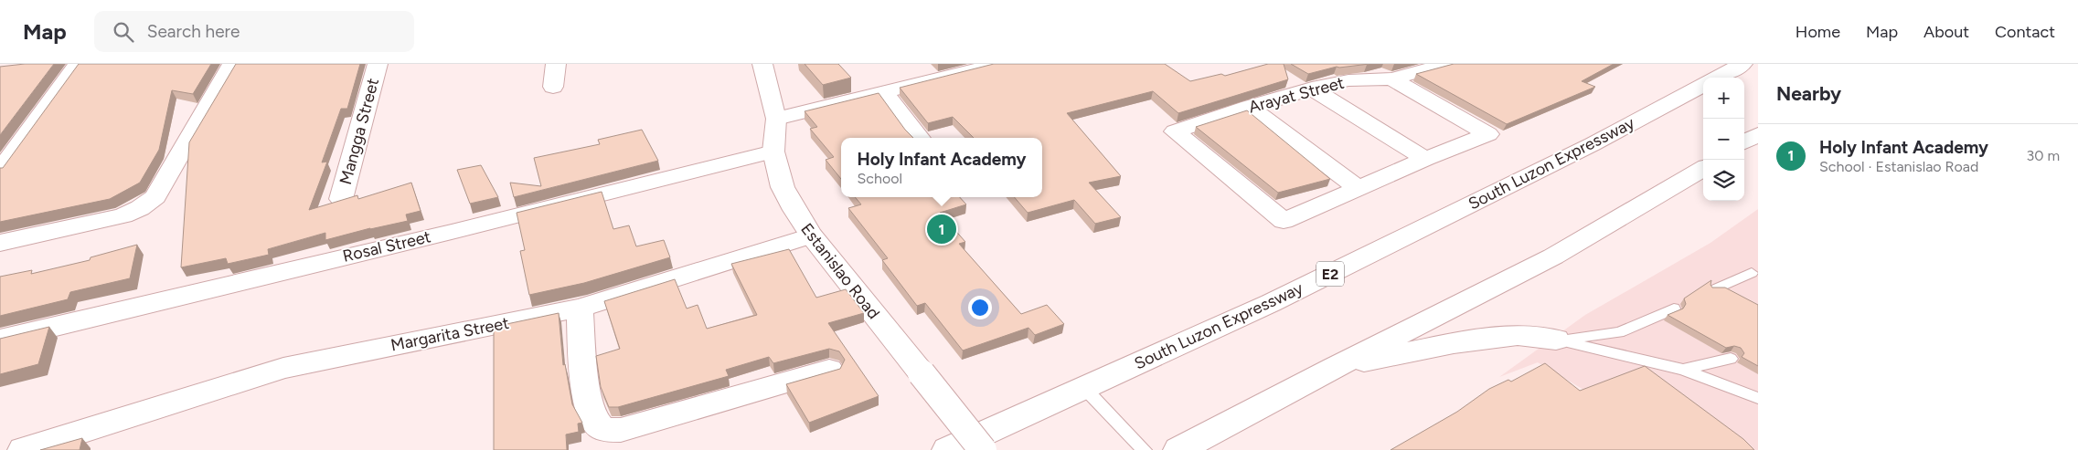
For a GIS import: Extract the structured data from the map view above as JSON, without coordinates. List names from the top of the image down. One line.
{"streets":{"main road":["Arayat Street","Mangga Street","South Luzon Expressway","Rosal Street","Estanislao Road","E2","Margarita Street"]},"crossings":[["Rosal Street","Estanislao Road"],["Estanislao Road","Margarita Street"]],"page":{"header":"Map","search":"Search here","nav":["Home","Map","About","Contact"],"heading":"Nearby","map_buttons":["+","−"],"list":[{"mark":"1","name":"Holy Infant Academy","note":"School · Estanislao Road","value":"30 m"}],"popup":["Holy Infant Academy","School"],"pins":"1"}}
